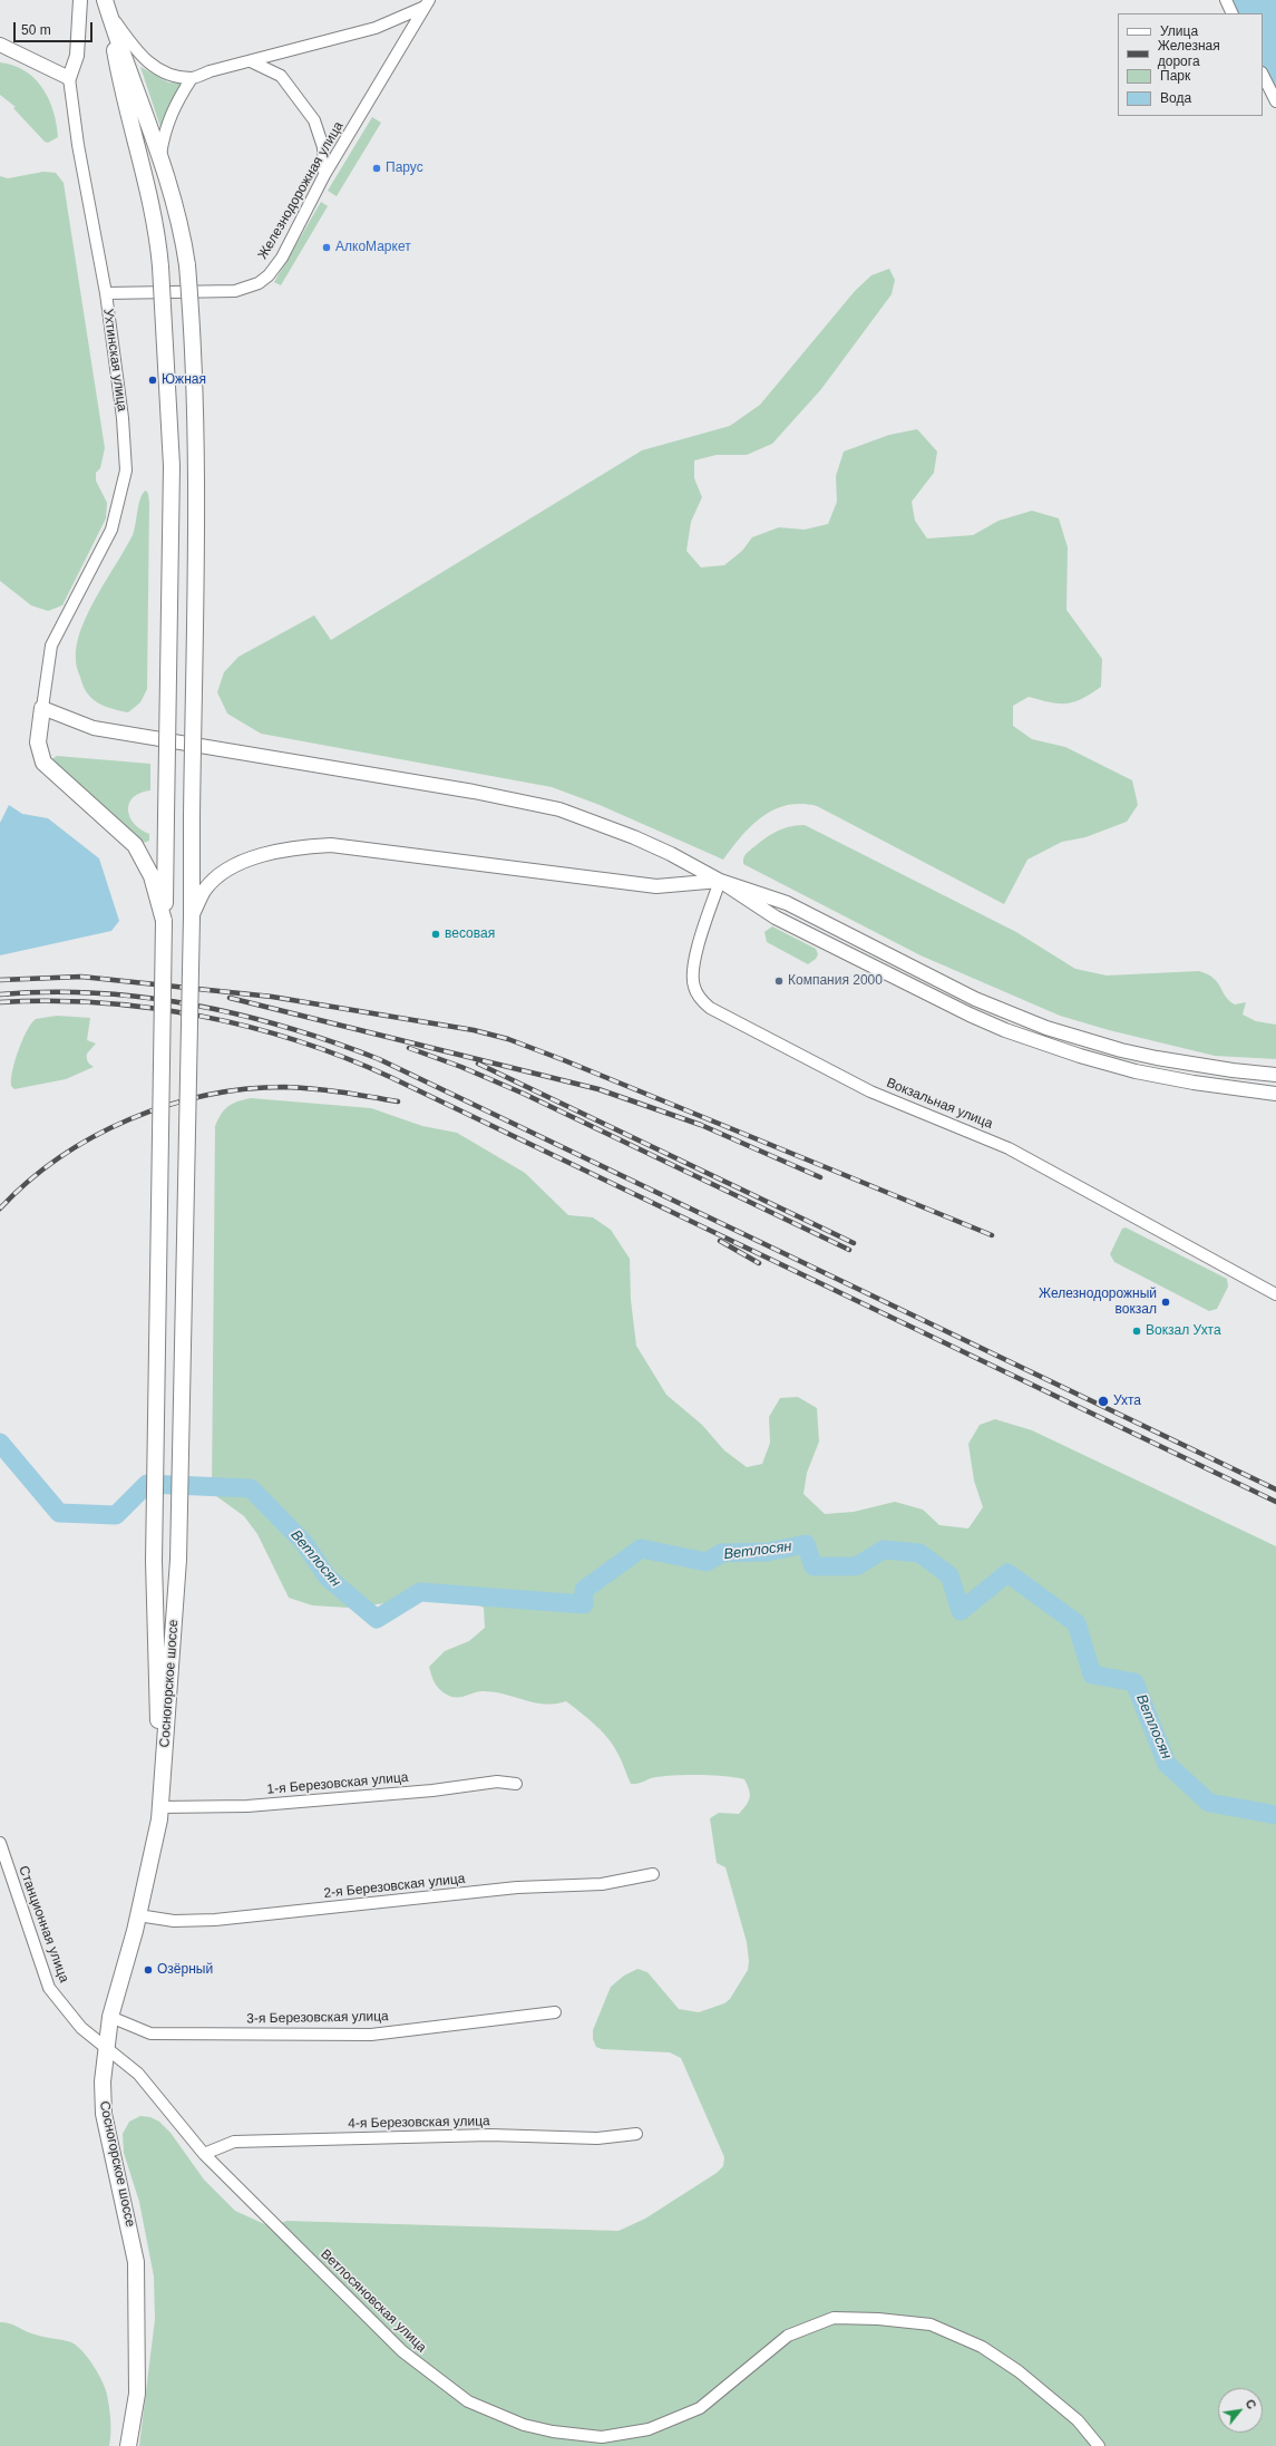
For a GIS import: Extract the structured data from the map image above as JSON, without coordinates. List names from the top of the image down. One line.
{"streets":{"main road":["Сосногорское шоссе"],"street":["Железнодорожная улица","Ухтинская улица","Вокзальная улица","1-я Березовская улица","2-я Березовская улица","Станционная улица","3-я Березовская улица","4-я Березовская улица","Ветлосяновская улица"]},"crossings":[["Железнодорожная улица","Ухтинская улица"],["Сосногорское шоссе","1-я Березовская улица"],["Сосногорское шоссе","2-я Березовская улица"],["Сосногорское шоссе","Станционная улица"],["Сосногорское шоссе","3-я Березовская улица"],["Сосногорское шоссе","Ветлосяновская улица"],["Станционная улица","Ветлосяновская улица"],["4-я Березовская улица","Ветлосяновская улица"]],"water":["Ветлосян"],"places":["Парус","АлкоМаркет","Южная","весовая","Компания 2000","Железнодорожный вокзал","Вокзал Ухта","Ухта","Озёрный"],"legend":["Улица","Железная дорога","Парк","Вода"],"scale_bar":"50 m","north":"top right"}
